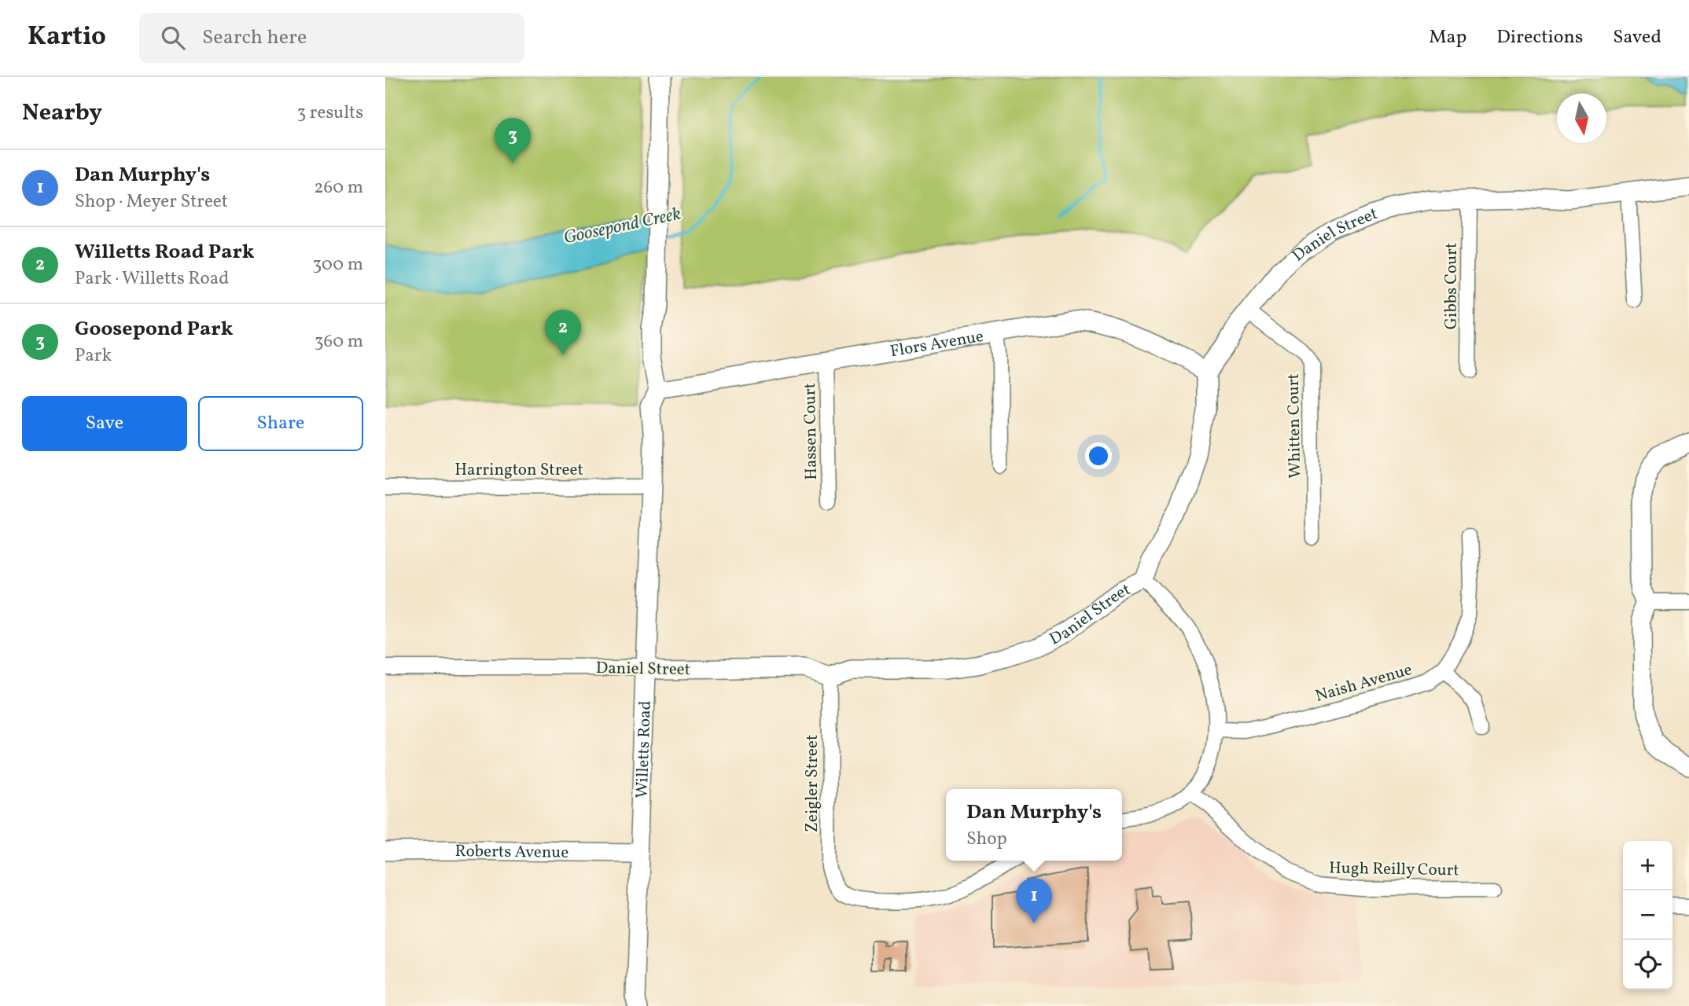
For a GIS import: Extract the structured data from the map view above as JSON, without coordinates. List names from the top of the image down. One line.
{"streets":{"street":["Daniel Street","Gibbs Court","Flors Avenue","Whitten Court","Hassen Court","Harrington Street","Naish Avenue","Willetts Road","Zeigler Street","Roberts Avenue","Hugh Reilly Court"]},"crossings":[["Daniel Street","Gibbs Court"],["Daniel Street","Flors Avenue"],["Daniel Street","Whitten Court"],["Daniel Street","Willetts Road"],["Daniel Street","Zeigler Street"],["Flors Avenue","Hassen Court"],["Flors Avenue","Willetts Road"],["Harrington Street","Willetts Road"],["Willetts Road","Roberts Avenue"]],"water":["Goosepond Creek"],"north":"bottom","page":{"header":"Kartio","search":"Search here","nav":["Map","Directions","Saved"],"heading":["Nearby","3 results"],"pins":["3","2","1"],"list":[{"mark":"1","name":"Dan Murphy's","note":"Shop · Meyer Street","value":"260 m"},{"mark":"2","name":"Willetts Road Park","note":"Park · Willetts Road","value":"300 m"},{"mark":"3","name":"Goosepond Park","note":"Park","value":"360 m"}],"buttons":["Save","Share"],"popup":["Dan Murphy's","Shop"],"map_buttons":["+","−"]}}
